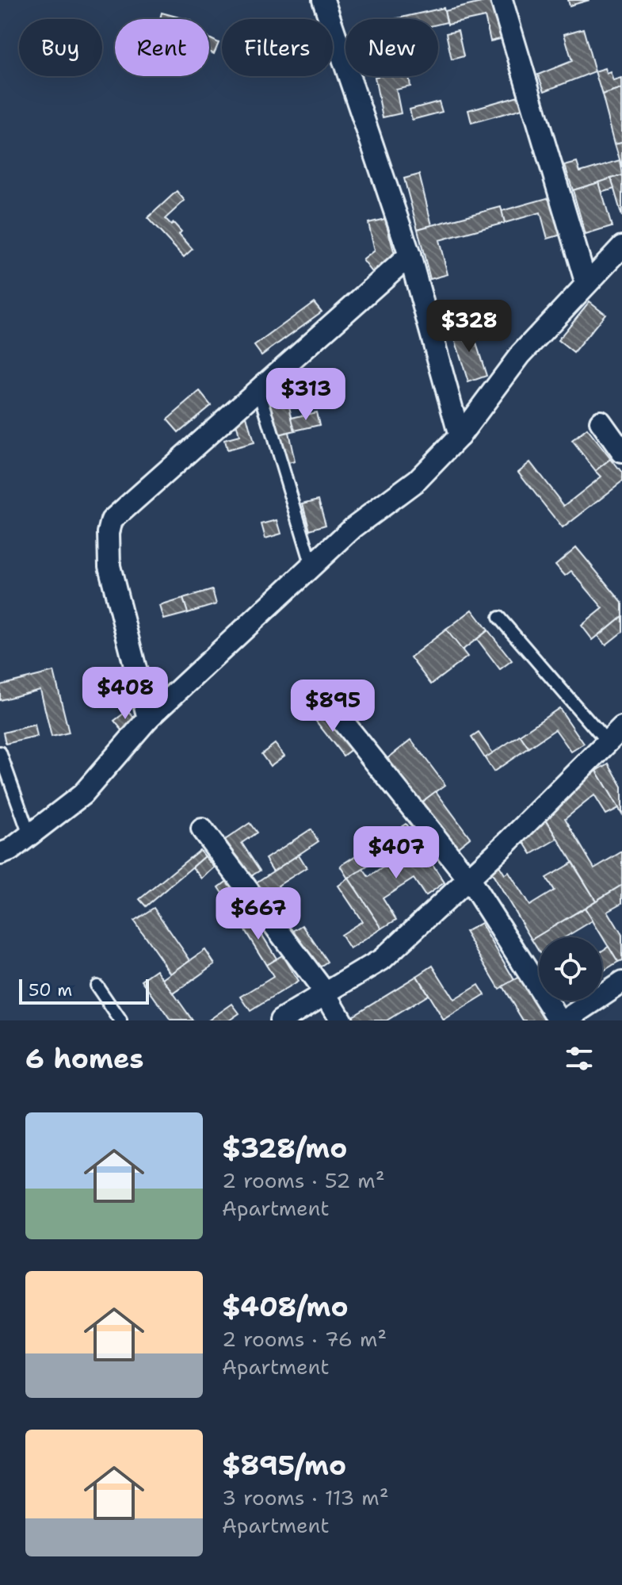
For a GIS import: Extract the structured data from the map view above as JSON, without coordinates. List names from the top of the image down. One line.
{"scale_bar":"50 m","page":{"chip":["Buy","Rent","Filters","New"],"price":["$328","$313","$408","$895","$407","$667"],"scale":"50 m","heading":"6 homes","list":[{"name":"$328/mo","note":"2 rooms · 52 m² · Apartment"},{"name":"$408/mo","note":"2 rooms · 76 m² · Apartment"},{"name":"$895/mo","note":"3 rooms · 113 m² · Apartment"}]}}
